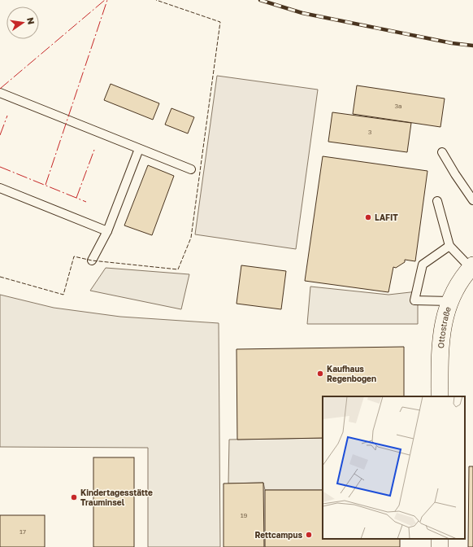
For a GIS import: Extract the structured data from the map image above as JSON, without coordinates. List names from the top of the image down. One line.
{"streets":{"street":["Ottostraße"]},"places":["LAFIT","Kaufhaus Regenbogen","Kindertagesstätte Trauminsel","Rettcampus"],"house_numbers":["3a","3","19","17"],"north":"right"}
